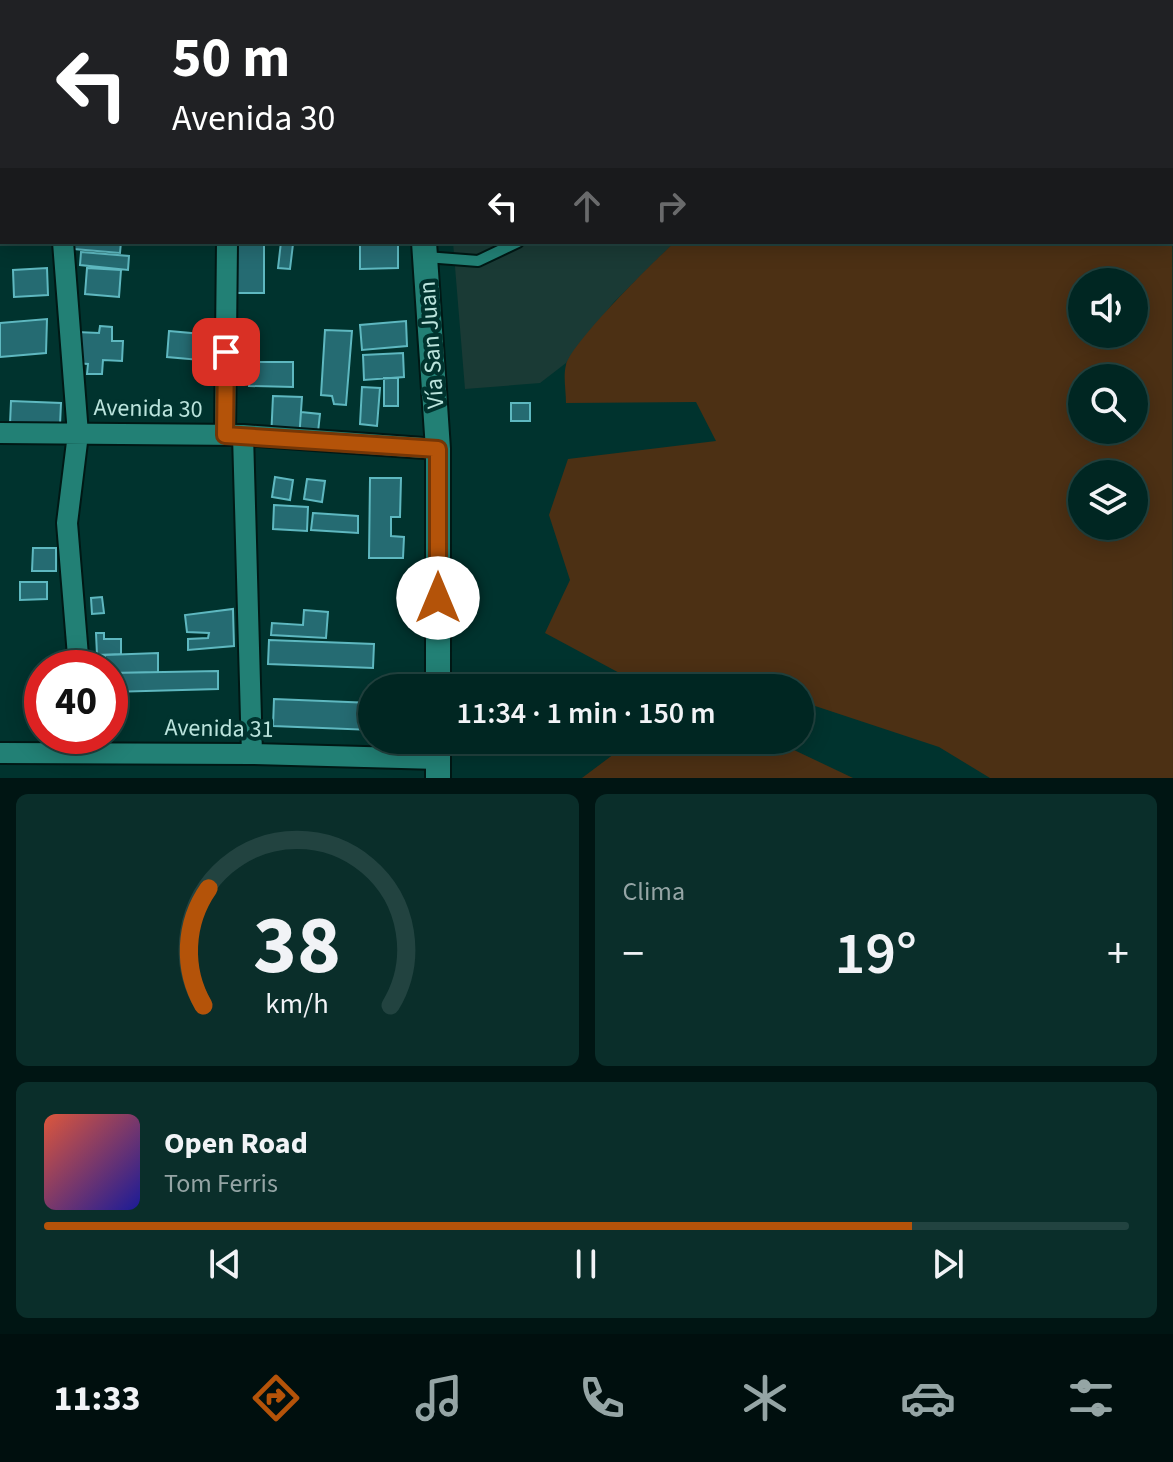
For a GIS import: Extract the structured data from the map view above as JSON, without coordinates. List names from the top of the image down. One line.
{"streets":{"street":["Vía San Juan","Avenida 30","Avenida 31"]},"crossings":[["Vía San Juan","Avenida 30"]],"page":{"turn":["50 m","Avenida 30"],"limit":"40","trip":"11:34 · 1 min · 150 m","tile":"Clima","heat":["−","19°","+"],"song":["Open Road","Tom Ferris"],"tabs":"11:33","gauge":["38","km/h"]}}
